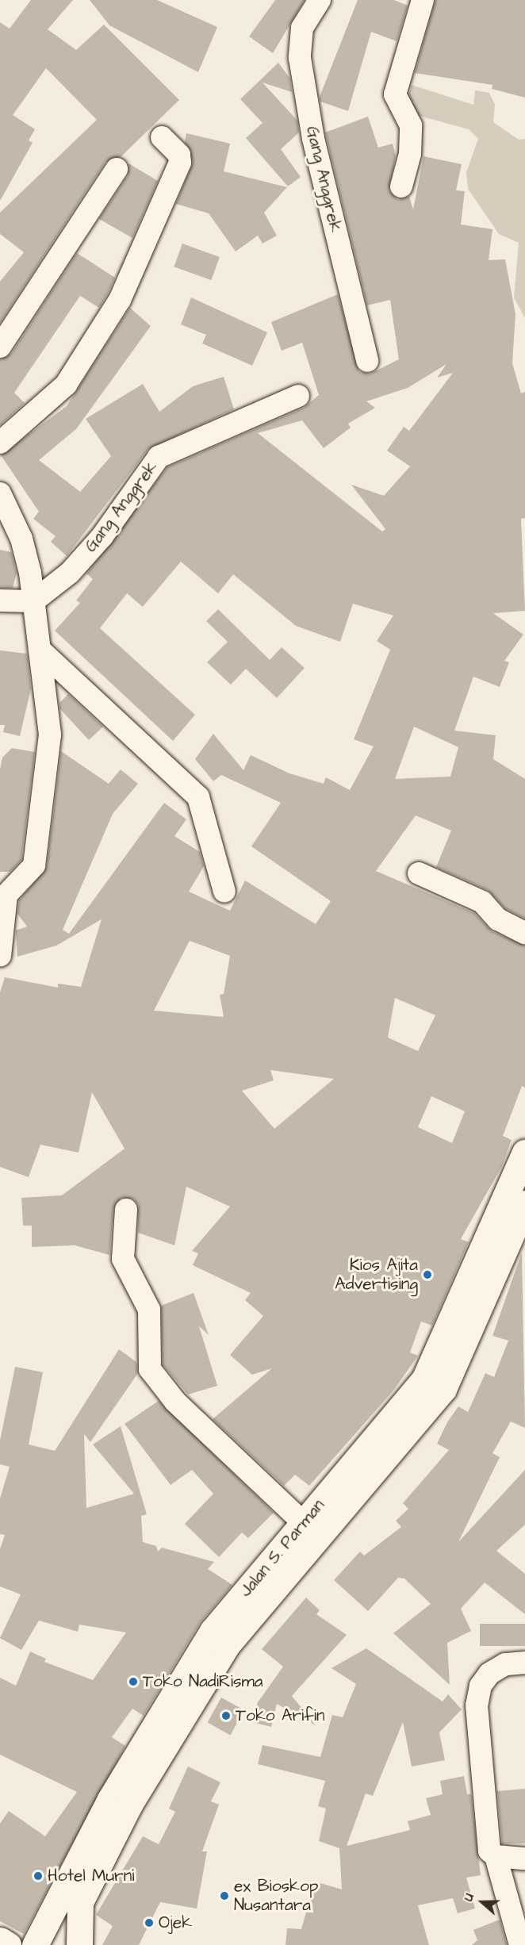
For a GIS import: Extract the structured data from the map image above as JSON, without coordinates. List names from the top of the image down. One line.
{"streets":{"main road":["Jalan S. Parman"],"street":["Gang Anggrek"]},"places":["Kios Ajita Advertising","Toko NadiRisma","Toko Arifin","Hotel Murni","ex Bioskop Nusantara","Ojek"],"north":"left"}
